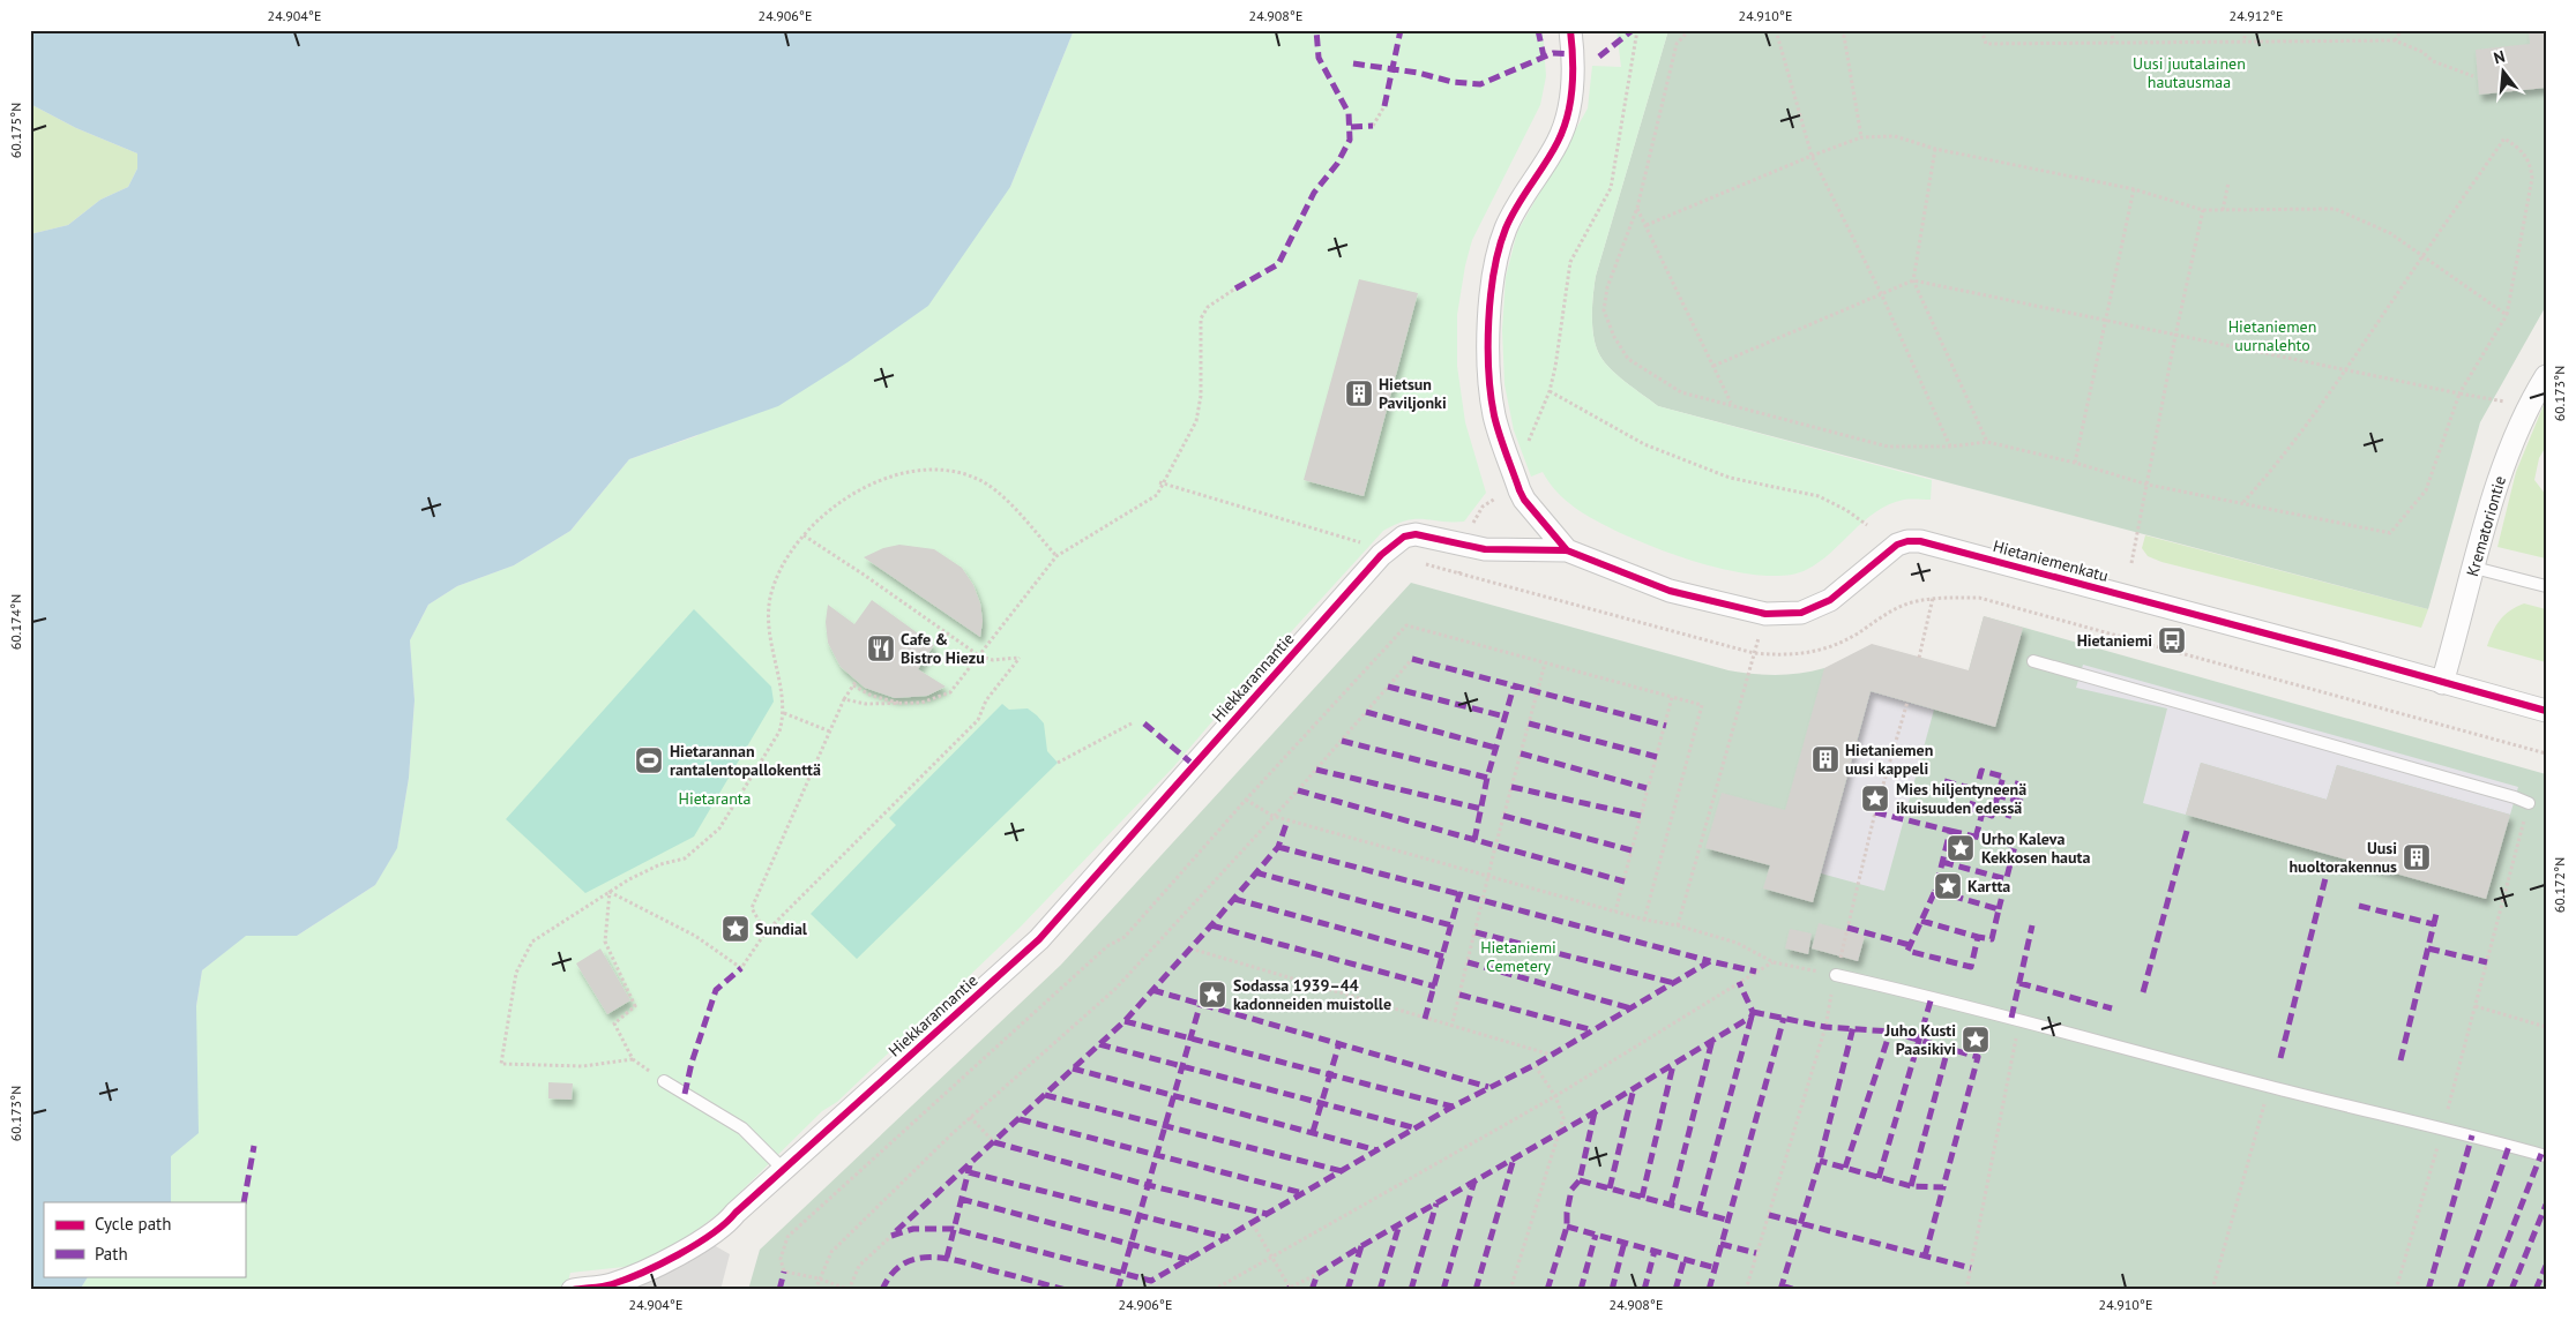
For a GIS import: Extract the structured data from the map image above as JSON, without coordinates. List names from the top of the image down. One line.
{"streets":{"street":["Krematoriontie","Hietaniemenkatu","Hiekkarannantie"]},"crossings":[["Krematoriontie","Hietaniemenkatu"],["Hietaniemenkatu","Hiekkarannantie"]],"parks":["Uusi juutalainen hautausmaa","Hietaniemen uurnalehto","Hietaranta","Hietaniemi Cemetery"],"places":{"building":["Hietsun Paviljonki","Hietaniemen uusi kappeli","Uusi huoltorakennus"],"bus stop":["Hietaniemi"],"restaurant":["Cafe & Bistro Hiezu"],"sports":["Hietarannan rantalentopallokenttä"],"place":["Mies hiljentyneenä ikuisuuden edessä","Urho Kaleva Kekkosen hauta","Kartta","Sundial","Sodassa 1939–44 kadonneiden muistolle","Juho Kusti Paasikivi"]},"legend":["Cycle path","Path"],"north":"top","coordinates":["24.904°E","24.906°E","24.908°E","24.910°E","24.912°E","60.175°N","60.173°N","60.174°N","60.172°N"]}
